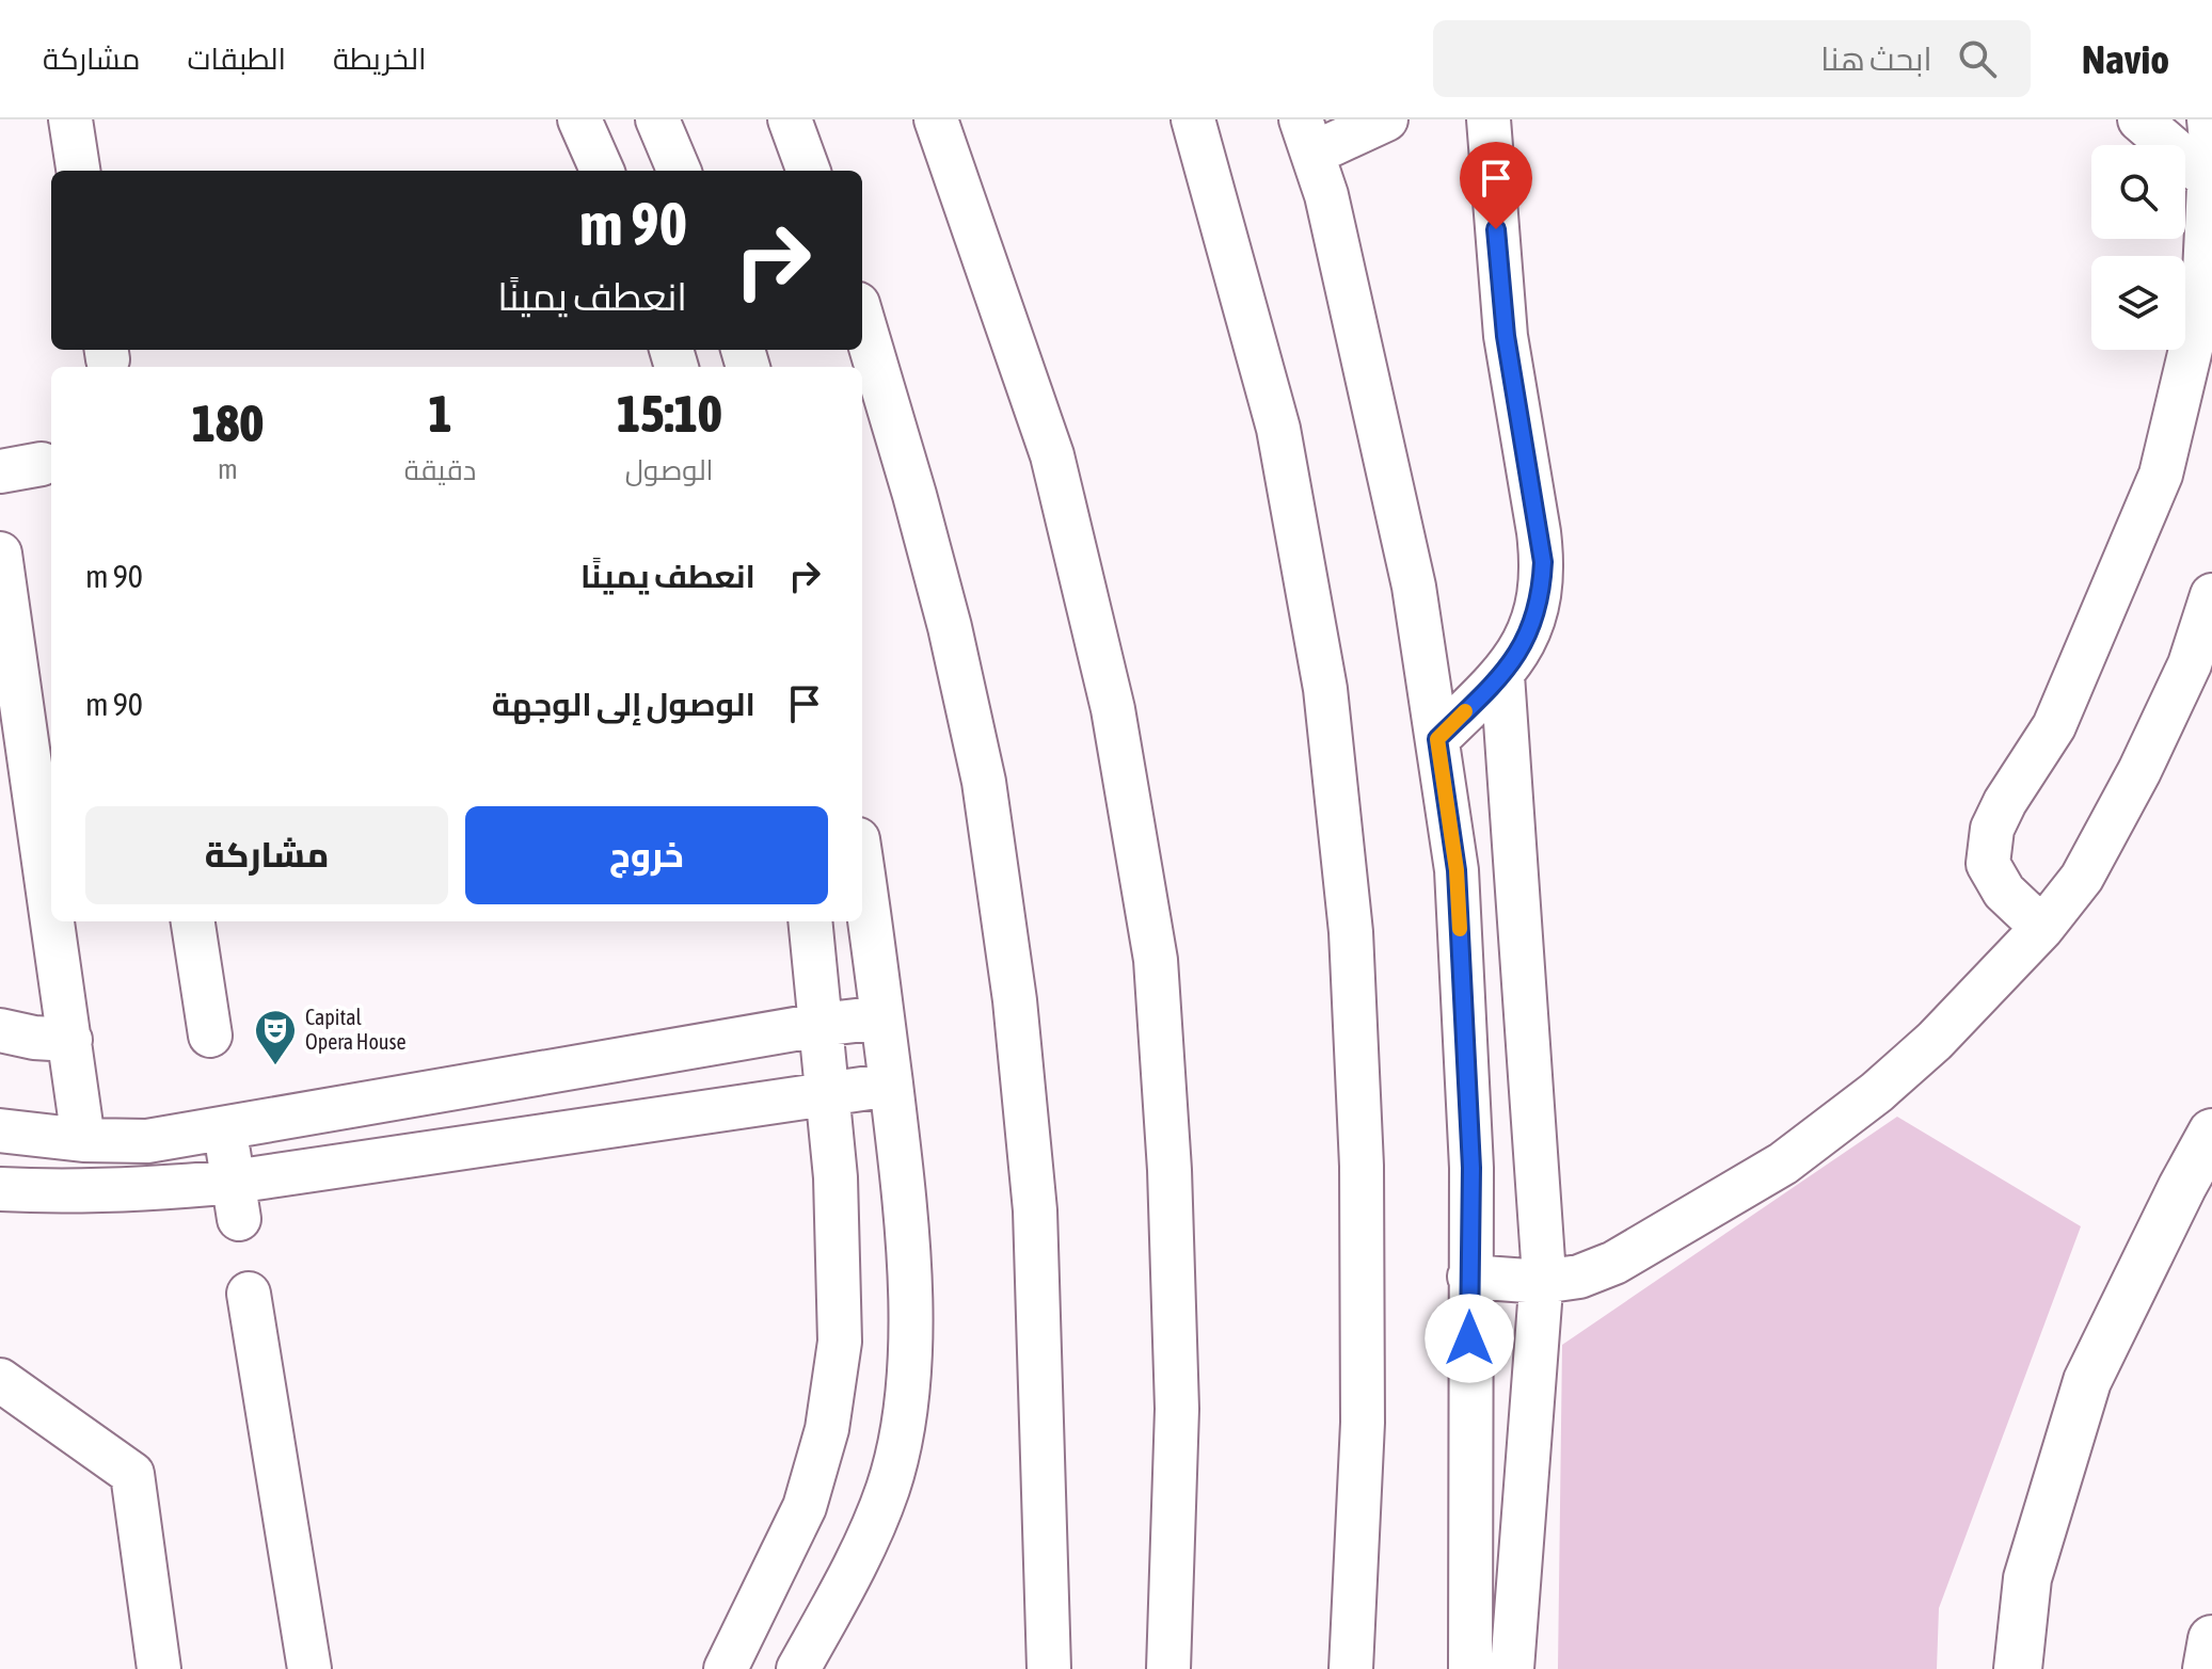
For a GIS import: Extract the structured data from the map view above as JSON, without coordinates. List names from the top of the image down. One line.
{"places":{"theatre":["Capital Opera House"]},"page":{"header":"Navio","search":"ابحث هنا","nav":["الخريطة","الطبقات","مشاركة"],"turn":["90 m","انعطف يمينًا"],"eta":["15:10","الوصول","1","دقيقة","180","m"],"list":[{"name":"انعطف يمينًا","value":"90 m"},{"name":"الوصول إلى الوجهة","value":"90 m"}],"buttons":["خروج","مشاركة"]}}
